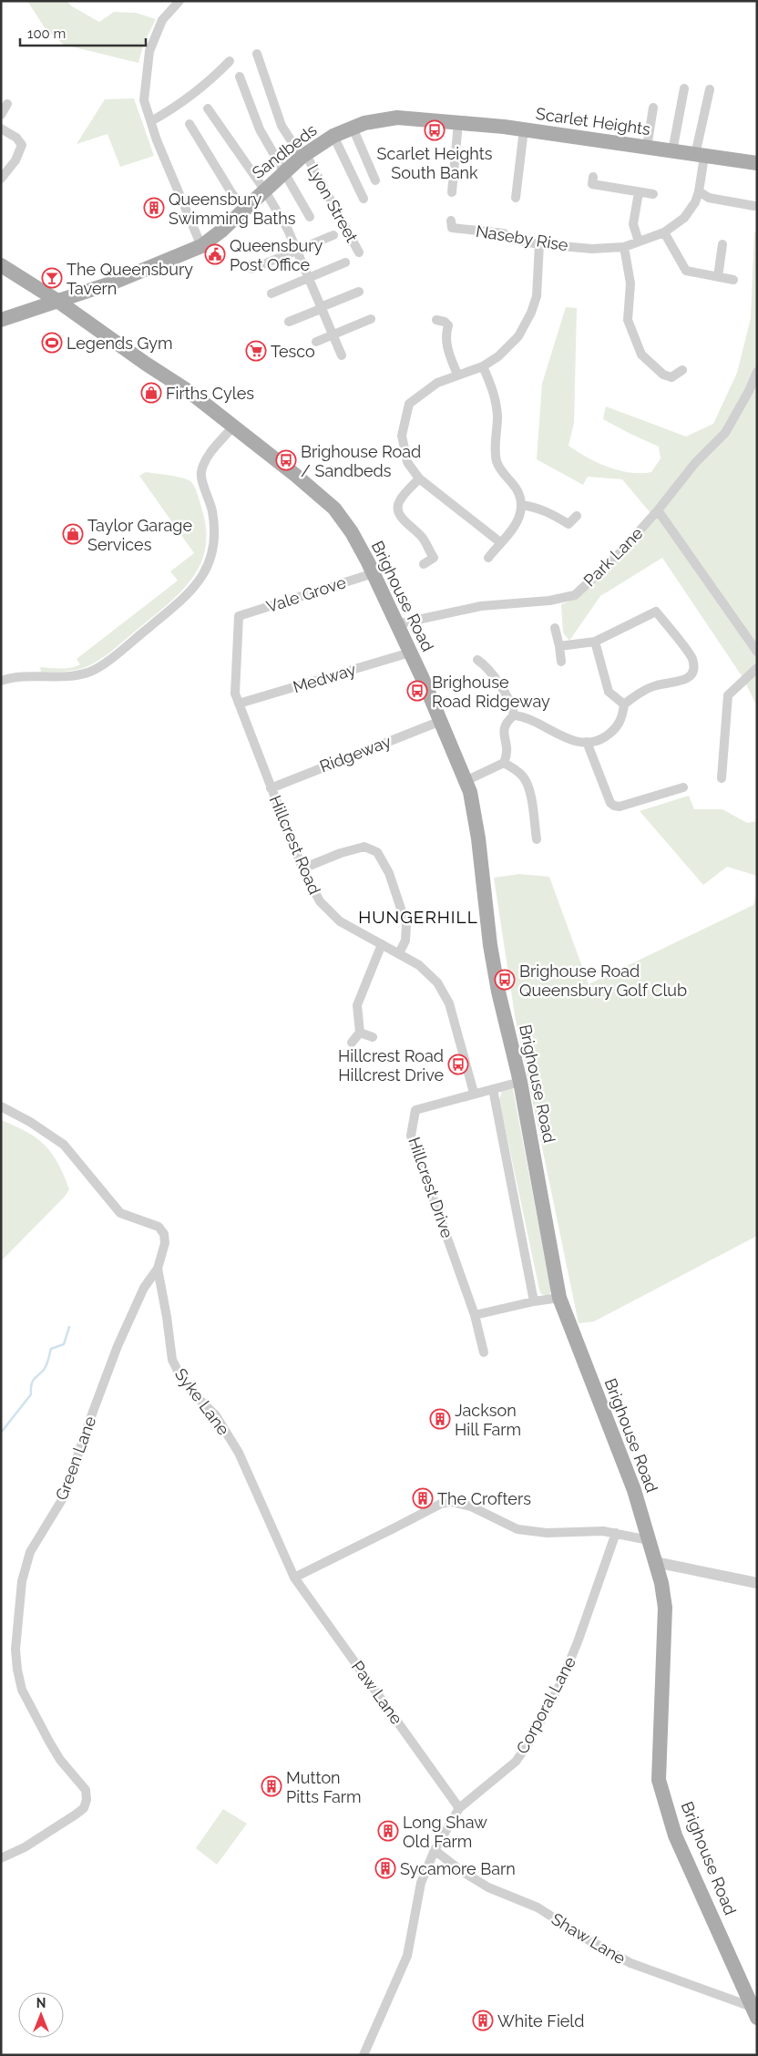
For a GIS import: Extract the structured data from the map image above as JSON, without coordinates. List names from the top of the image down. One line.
{"streets":{"main road":["Scarlet Heights","Sandbeds","Brighouse Road"],"street":["Lyon Street","Naseby Rise","Park Lane","Vale Grove","Medway","Ridgeway","Hillcrest Road","Hillcrest Drive","Syke Lane","Green Lane","Paw Lane","Corporal Lane","Shaw Lane"]},"crossings":[["Scarlet Heights","Sandbeds"],["Scarlet Heights","Naseby Rise"],["Sandbeds","Lyon Street"],["Sandbeds","Brighouse Road"],["Park Lane","Brighouse Road"],["Vale Grove","Brighouse Road"],["Vale Grove","Hillcrest Road"],["Brighouse Road","Medway"],["Brighouse Road","Ridgeway"],["Brighouse Road","Hillcrest Drive"],["Brighouse Road","Shaw Lane"],["Medway","Hillcrest Road"],["Ridgeway","Hillcrest Road"],["Hillcrest Road","Hillcrest Drive"],["Syke Lane","Green Lane"],["Syke Lane","Paw Lane"],["Paw Lane","Corporal Lane"],["Corporal Lane","Shaw Lane"]],"districts":["HUNGERHILL"],"places":{"bus stop":["Scarlet Heights South Bank","Brighouse Road / Sandbeds","Brighouse Road Ridgeway","Brighouse Road Queensbury Golf Club","Hillcrest Road Hillcrest Drive"],"building":["Queensbury Swimming Baths","Jackson Hill Farm","The Crofters","Mutton Pitts Farm","Long Shaw Old Farm","Sycamore Barn","White Field"],"public building":["Queensbury Post Office"],"bar":["The Queensbury Tavern"],"sports":["Legends Gym"],"supermarket":["Tesco"],"shop":["Firths Cyles","Taylor Garage Services"]},"scale_bar":"100 m","north":"top"}
